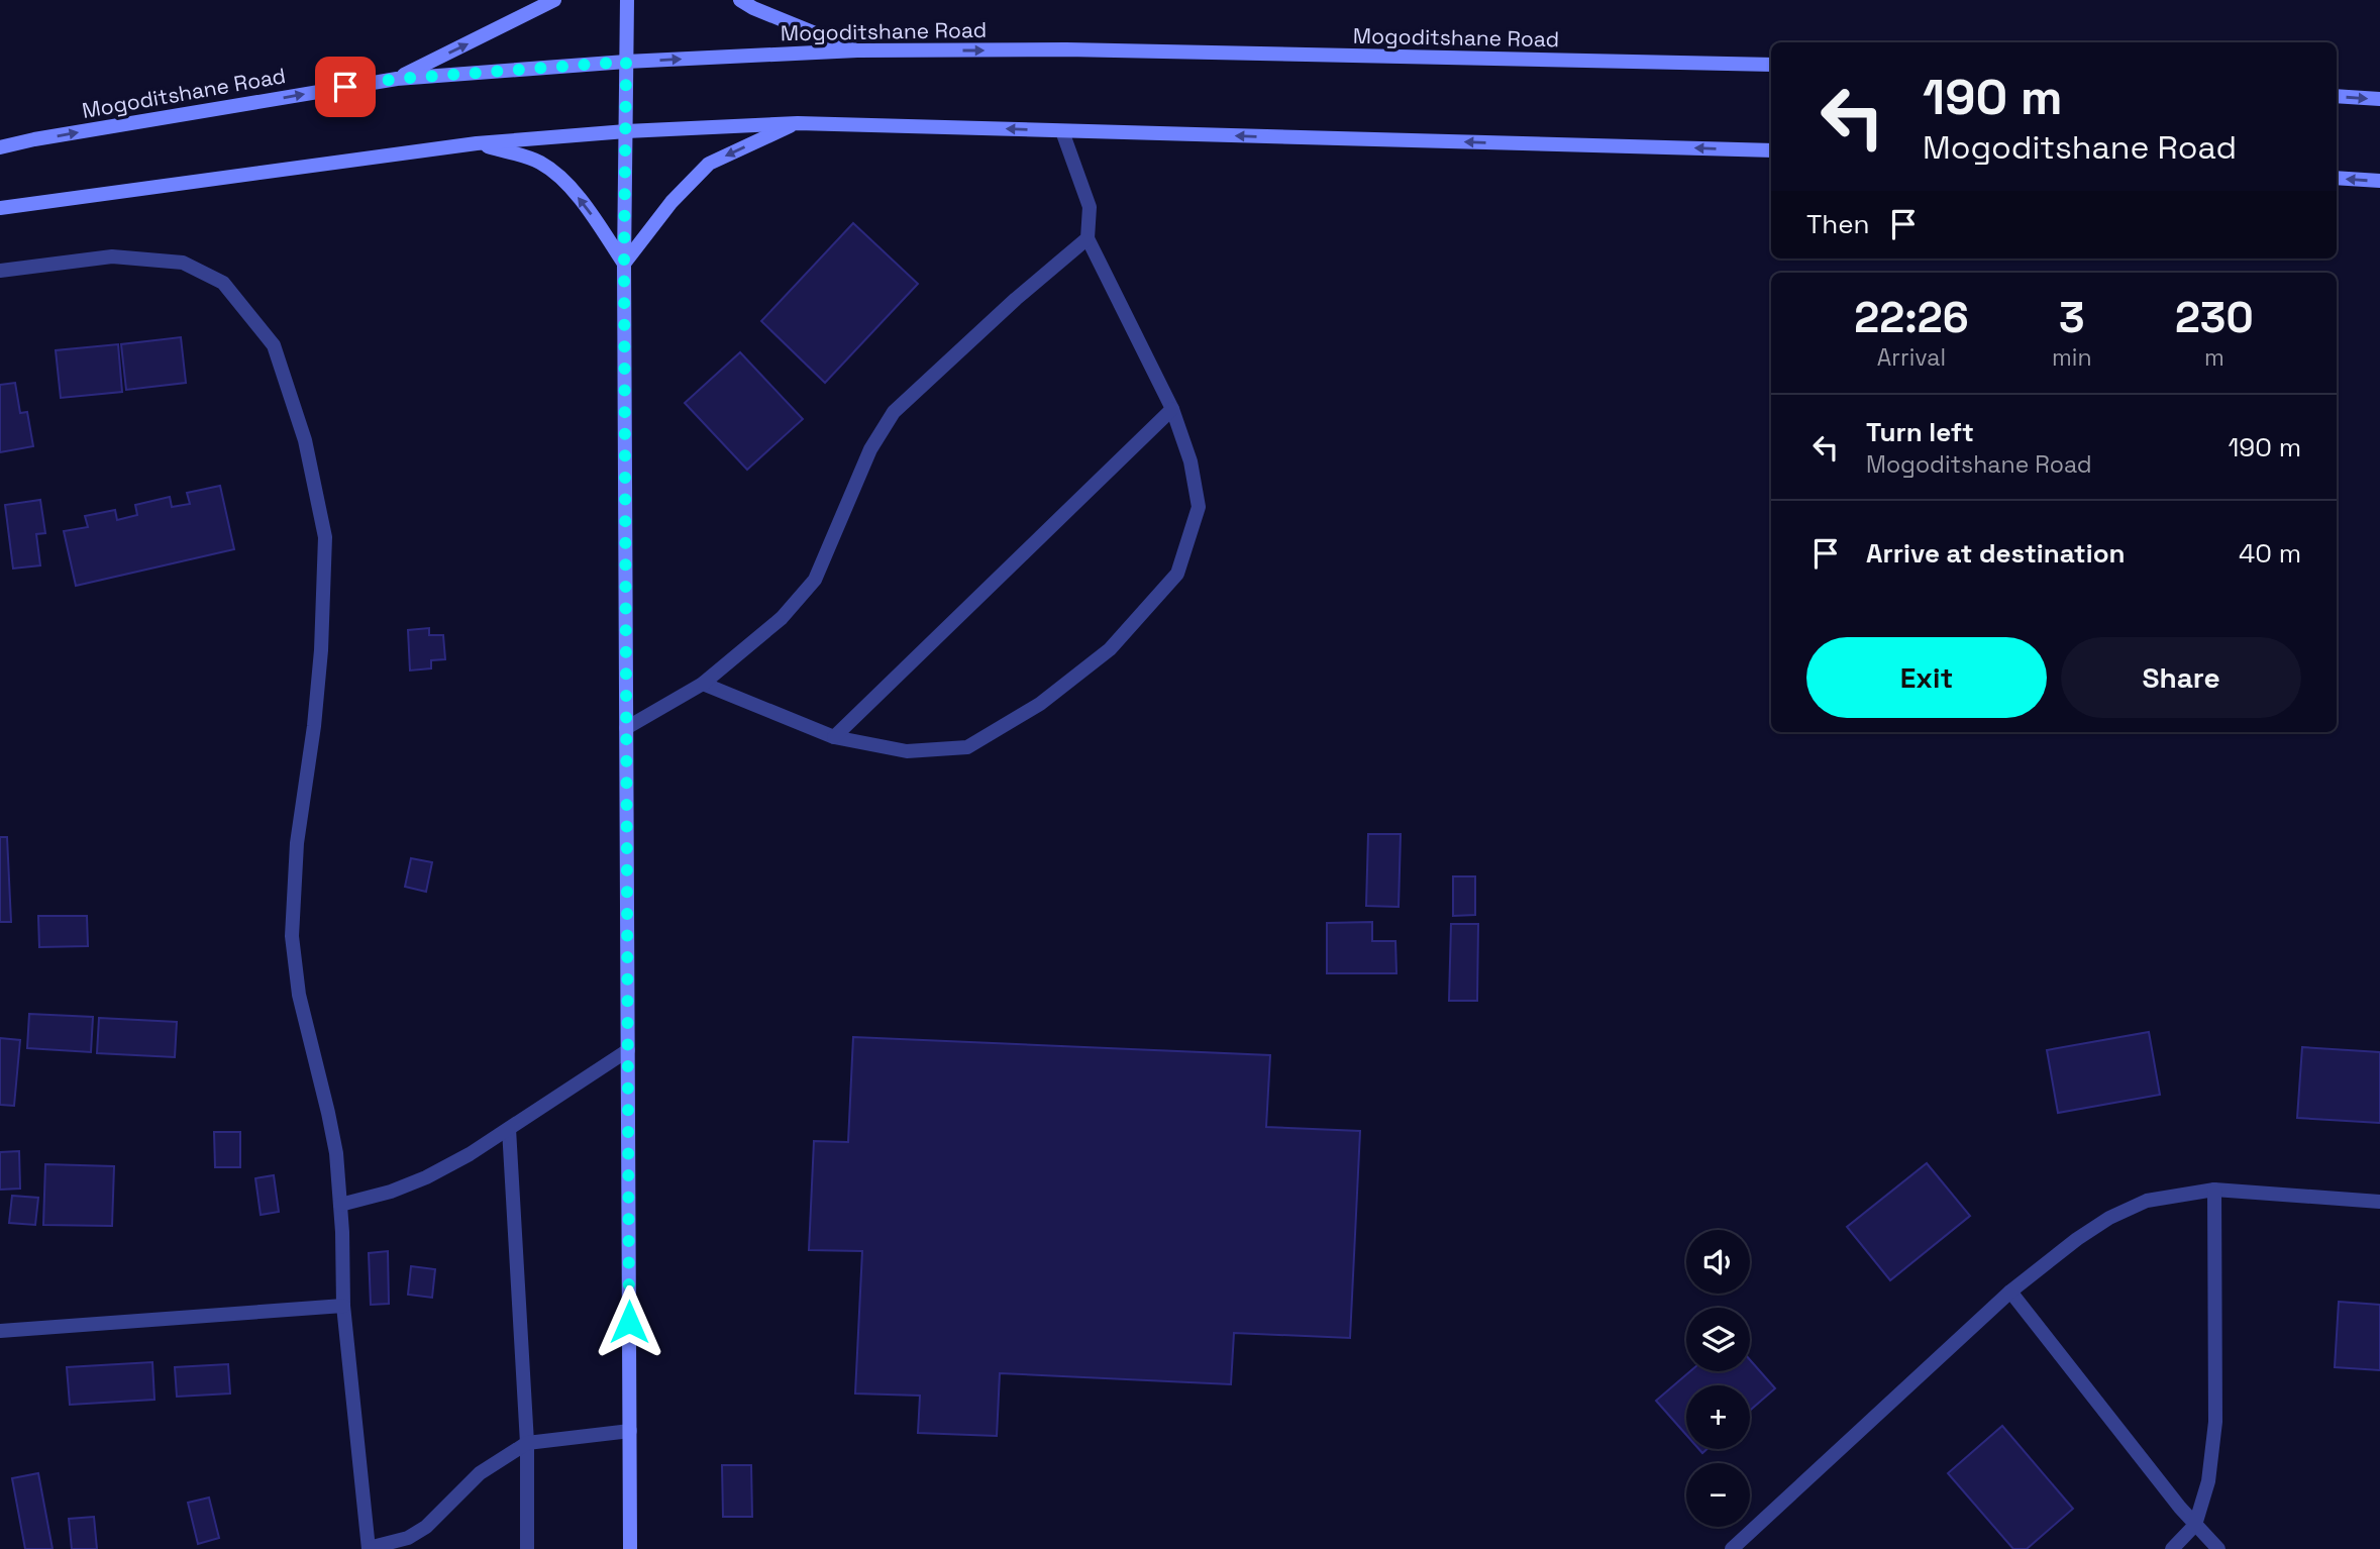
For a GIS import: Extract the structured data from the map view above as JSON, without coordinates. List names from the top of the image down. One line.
{"streets":{"main road":["Mogoditshane Road"]},"page":{"turn":["190 m","Mogoditshane Road"],"then":"Then","eta":["22:26","Arrival","3","min","230","m"],"list":[{"name":"Turn left","note":"Mogoditshane Road","value":"190 m"},{"name":"Arrive at destination","value":"40 m"}],"buttons":["Exit","Share"],"map_buttons":["+","−"]}}
